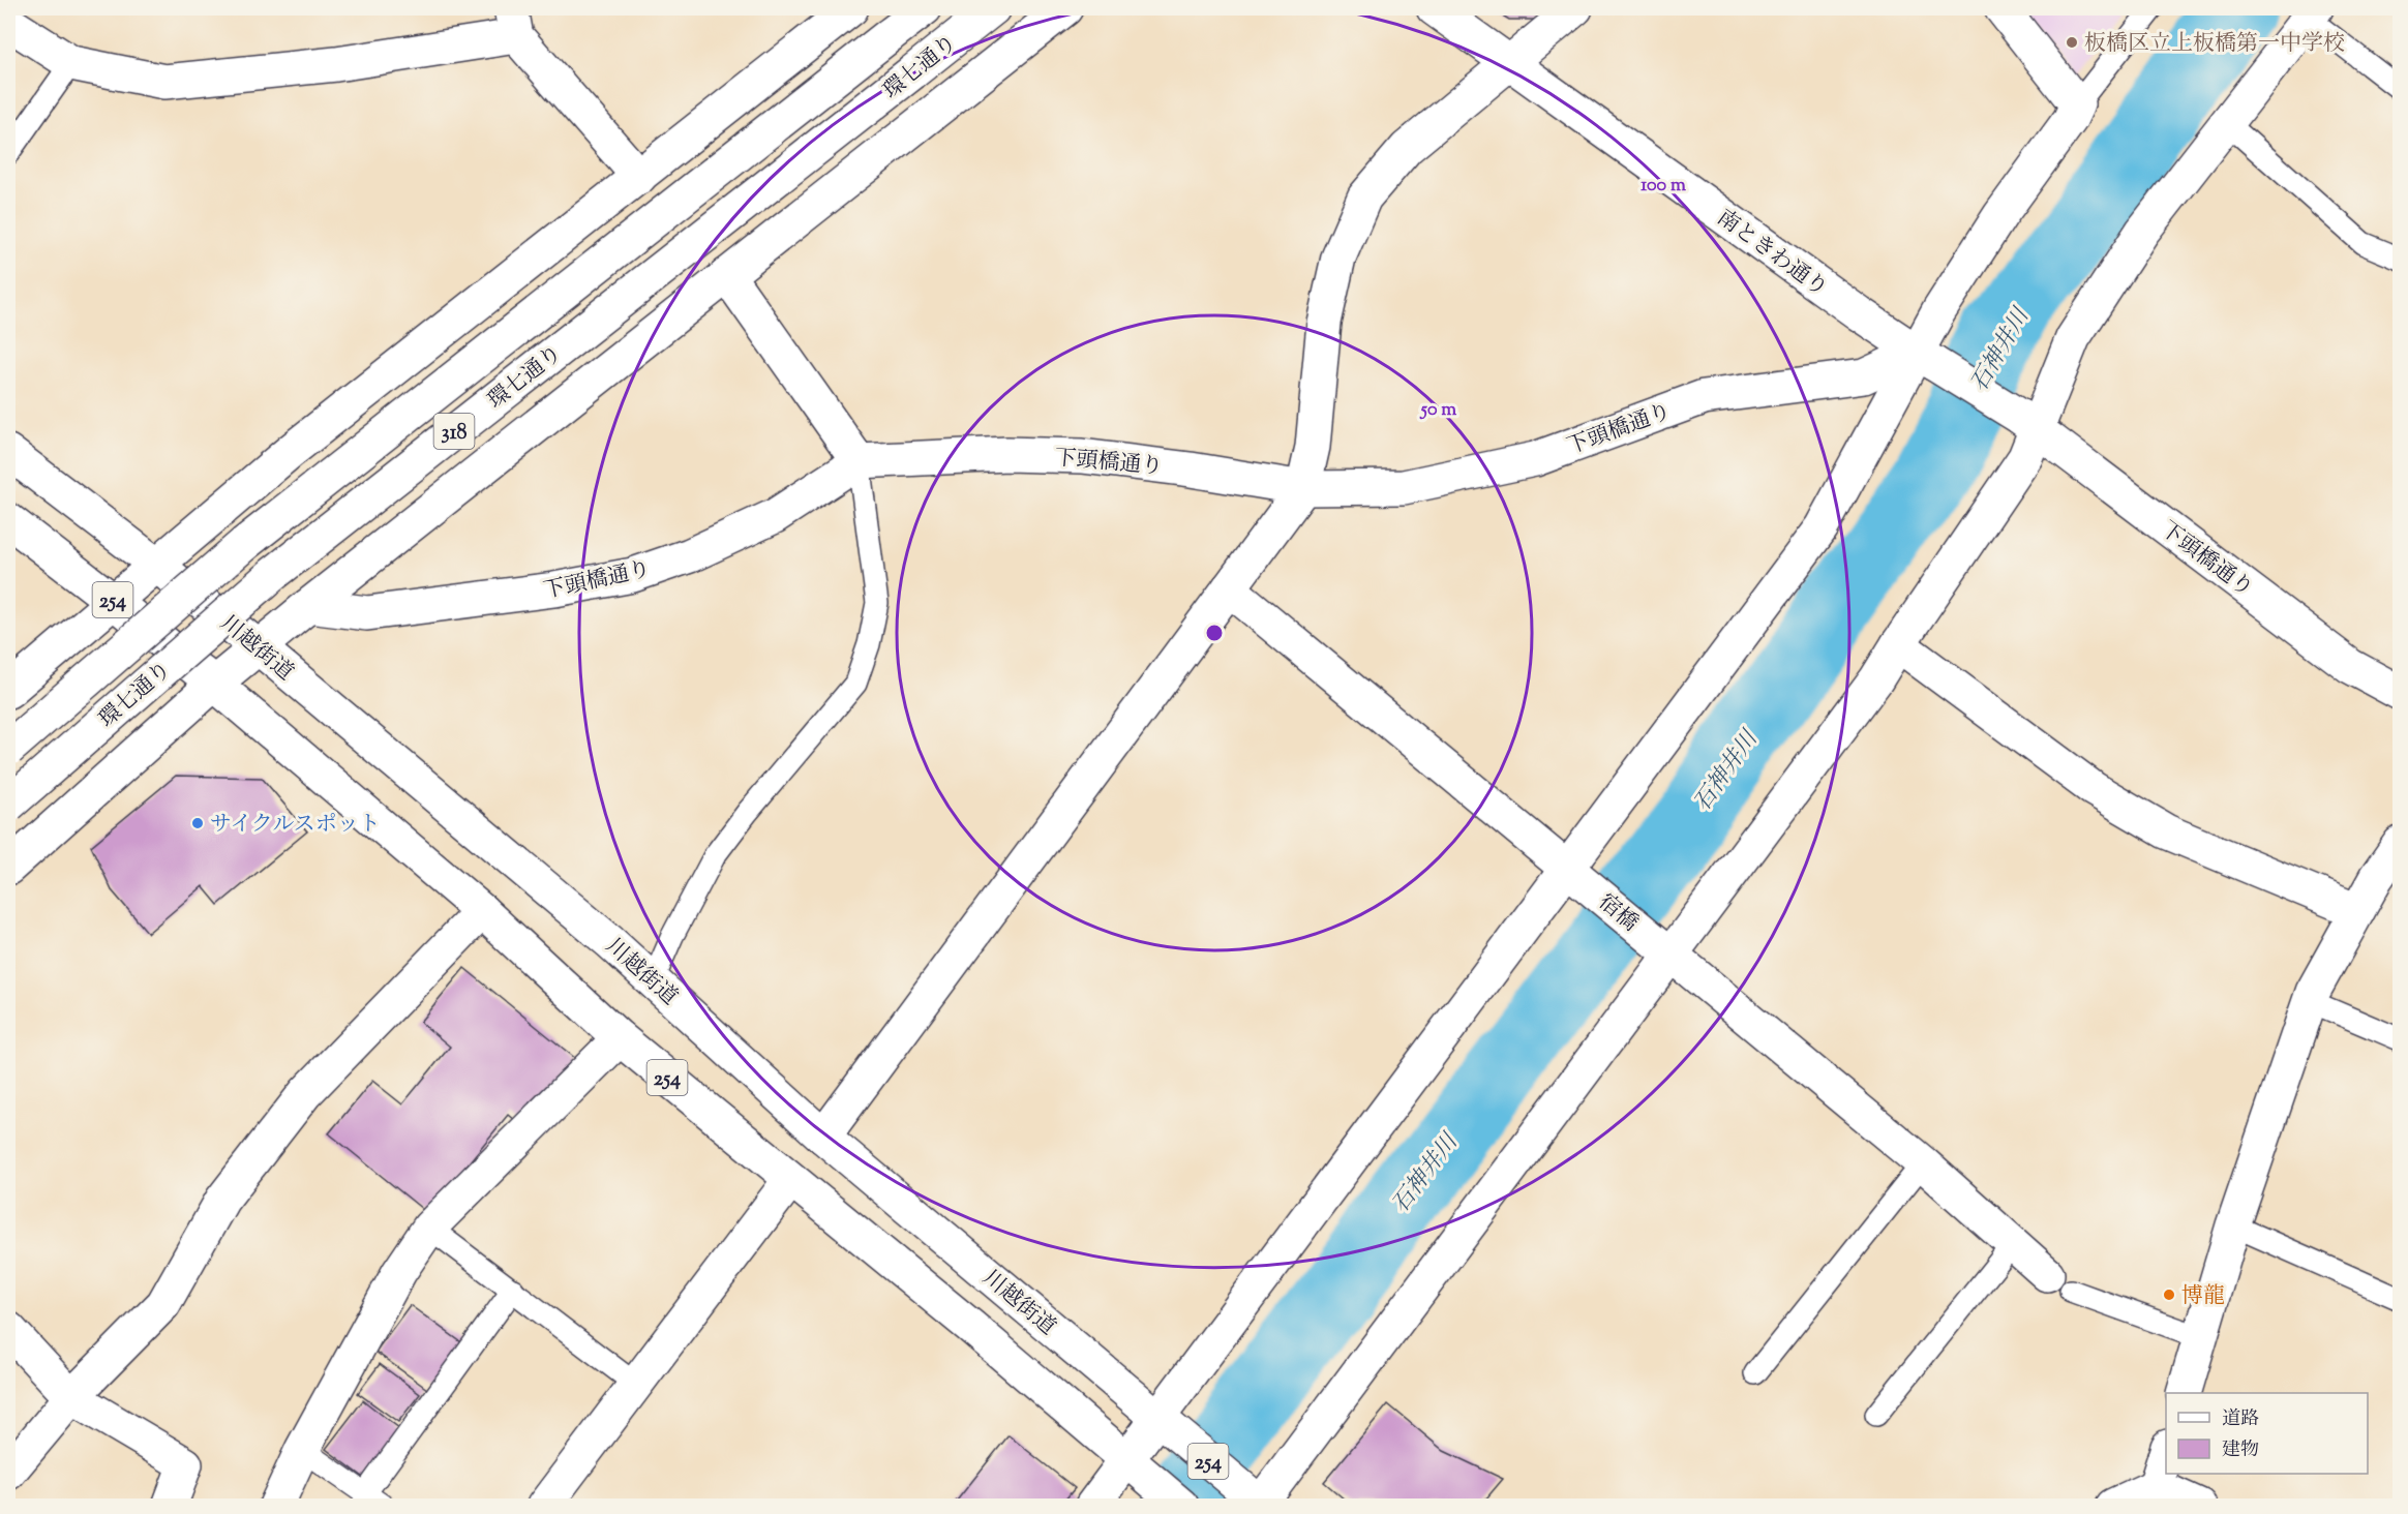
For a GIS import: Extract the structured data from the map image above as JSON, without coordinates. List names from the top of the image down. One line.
{"streets":{"main road":["環七通り","南ときわ通り","下頭橋通り","318","254","川越街道","宿橋"]},"crossings":[["南ときわ通り","下頭橋通り"]],"water":["石神井川"],"places":["板橋区立上板橋第一中学校","サイクルスポット","博龍"],"legend":["道路","建物"],"rings":["100 m","50 m"]}
